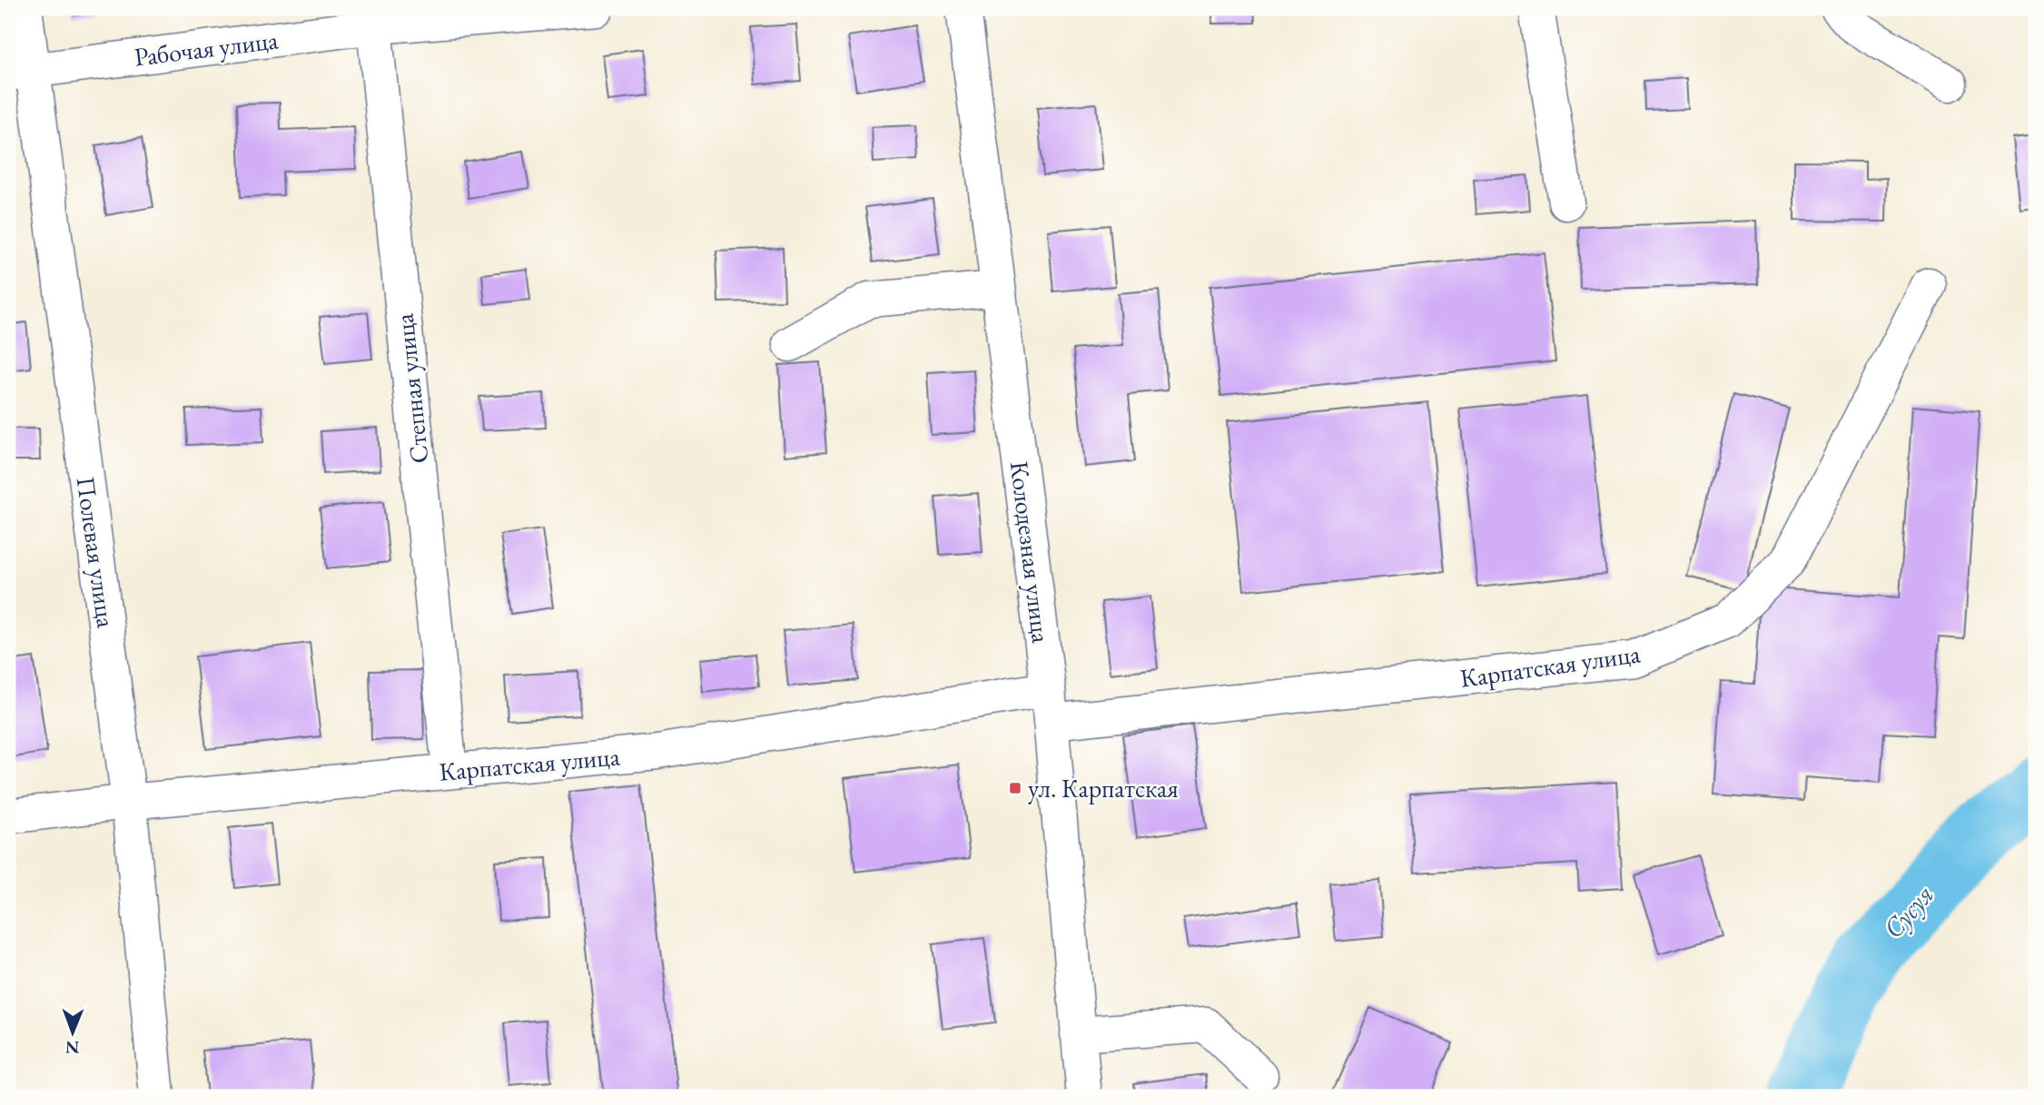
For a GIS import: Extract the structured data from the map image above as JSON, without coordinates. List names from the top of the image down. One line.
{"streets":{"street":["Рабочая улица","Степная улица","Полевая улица","Колодезная улица","Карпатская улица"]},"crossings":[["Рабочая улица","Степная улица"],["Рабочая улица","Полевая улица"],["Степная улица","Карпатская улица"],["Полевая улица","Карпатская улица"],["Колодезная улица","Карпатская улица"]],"water":["Сусуя"],"places":{"transit":["ул. Карпатская"]},"north":"bottom"}
